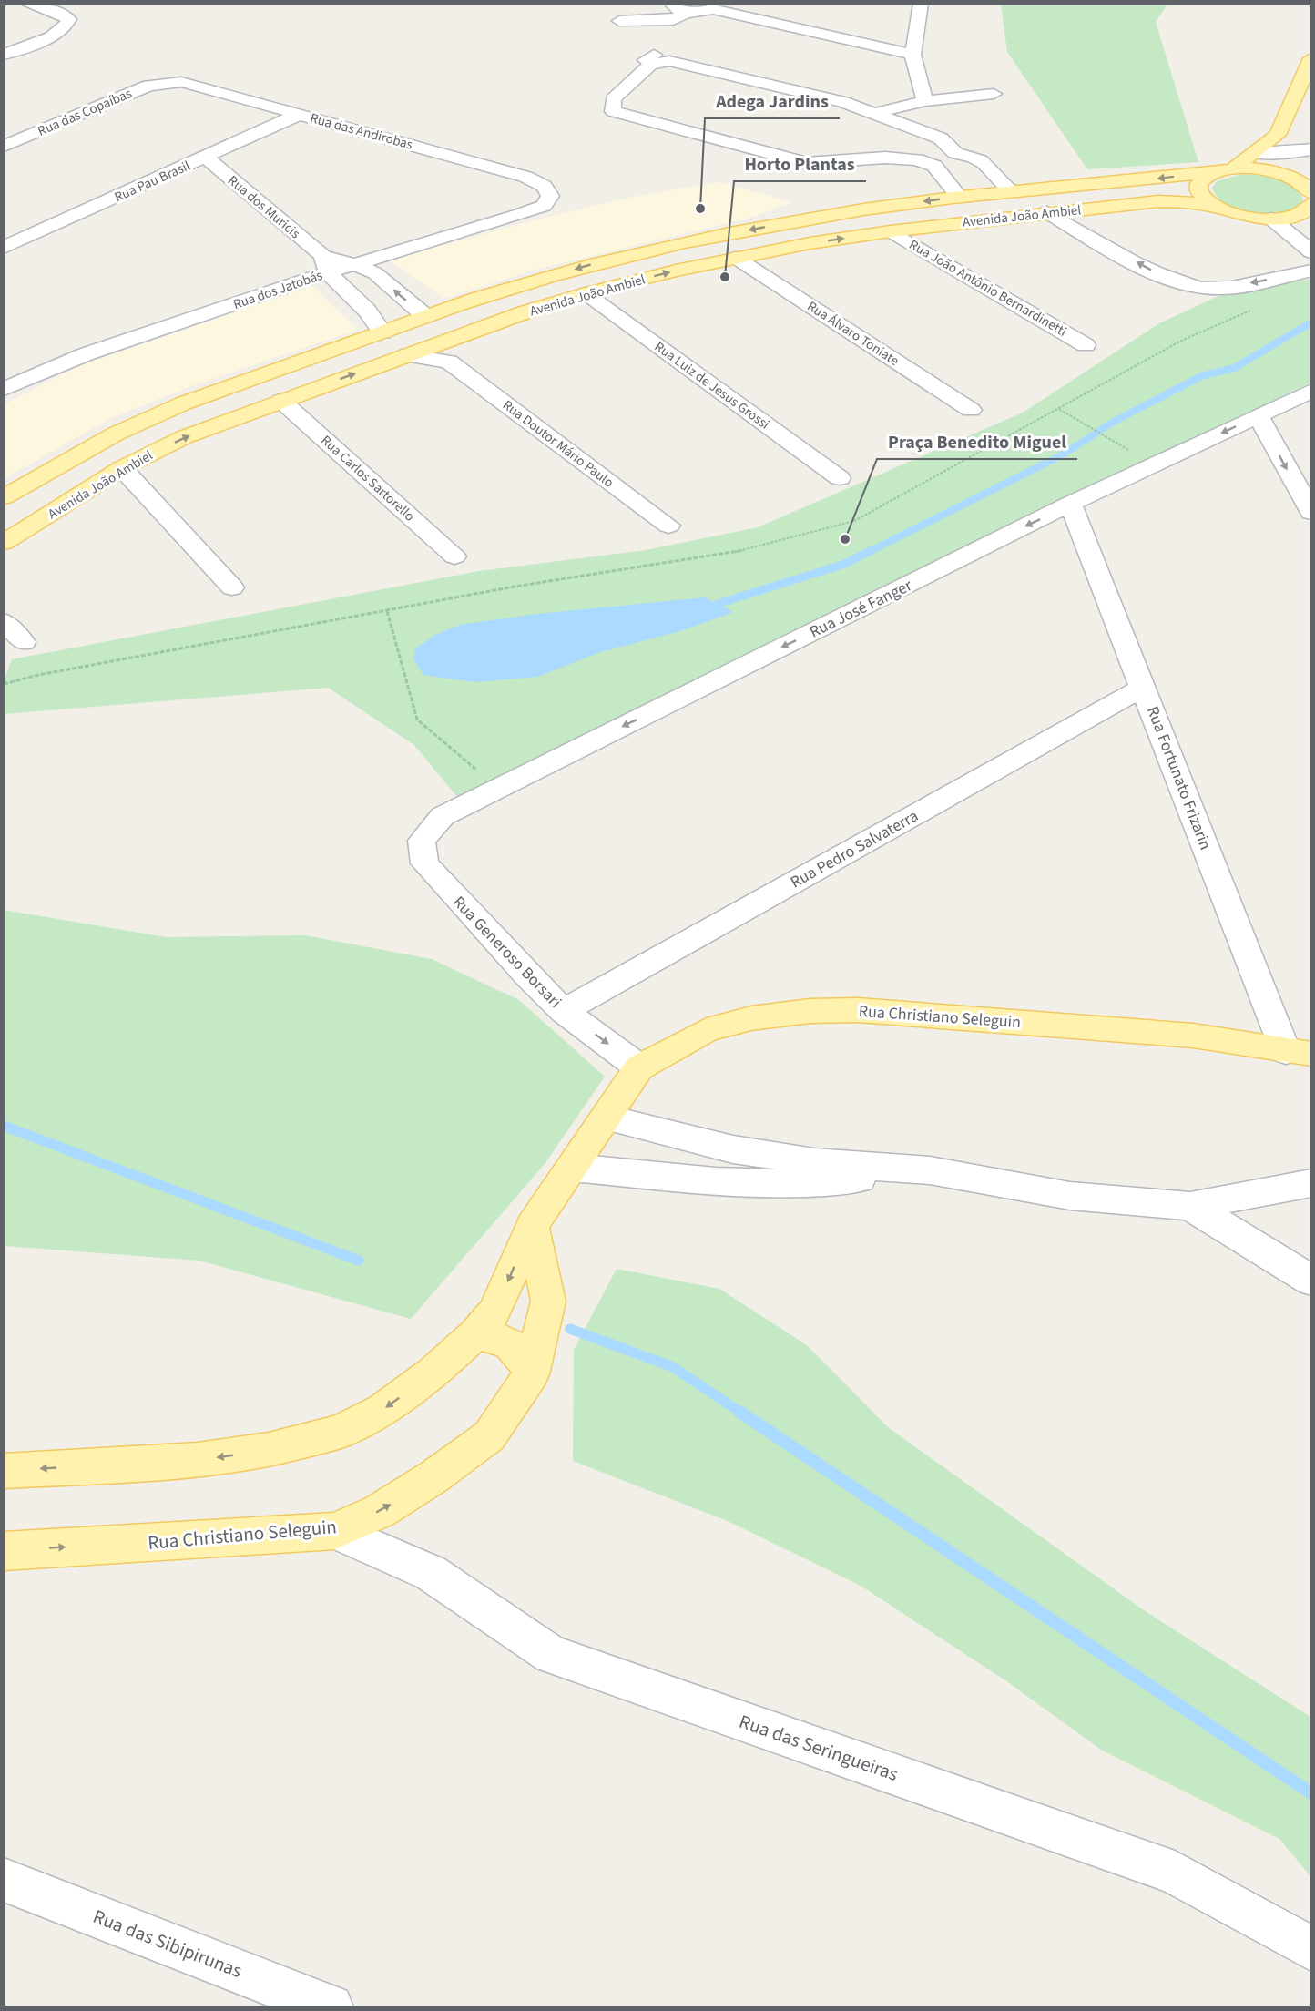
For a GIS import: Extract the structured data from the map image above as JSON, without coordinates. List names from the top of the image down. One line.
{"streets":{"main road":["Avenida João Ambiel","Rua Christiano Seleguin"],"street":["Rua das Copaíbas","Rua das Andirobas","Rua Pau Brasil","Rua dos Muricis","Rua João Antônio Bernardinetti","Rua dos Jatobás","Rua Álvaro Toniate","Rua Luiz de Jesus Grossi","Rua Doutor Mário Paulo","Rua Carlos Sartorello","Rua José Fanger","Rua Fortunato Frizarin","Rua Pedro Salvaterra","Rua Generoso Borsari","Rua das Seringueiras","Rua das Sibipirunas"]},"crossings":[["Rua das Copaíbas","Rua das Andirobas"],["Rua das Andirobas","Rua Pau Brasil"],["Rua das Andirobas","Rua dos Jatobás"],["Rua Pau Brasil","Rua dos Muricis"],["Rua dos Muricis","Avenida João Ambiel"],["Rua dos Muricis","Rua dos Jatobás"],["Avenida João Ambiel","Rua João Antônio Bernardinetti"],["Avenida João Ambiel","Rua Álvaro Toniate"],["Avenida João Ambiel","Rua Luiz de Jesus Grossi"],["Avenida João Ambiel","Rua Doutor Mário Paulo"],["Avenida João Ambiel","Rua Carlos Sartorello"],["Rua José Fanger","Rua Fortunato Frizarin"],["Rua José Fanger","Rua Generoso Borsari"],["Rua Fortunato Frizarin","Rua Pedro Salvaterra"],["Rua Fortunato Frizarin","Rua Christiano Seleguin"],["Rua Pedro Salvaterra","Rua Generoso Borsari"],["Rua Generoso Borsari","Rua Christiano Seleguin"],["Rua Christiano Seleguin","Rua das Seringueiras"]],"one_way":["Rua José Fanger"],"places":["Adega Jardins","Horto Plantas","Praça Benedito Miguel"]}
